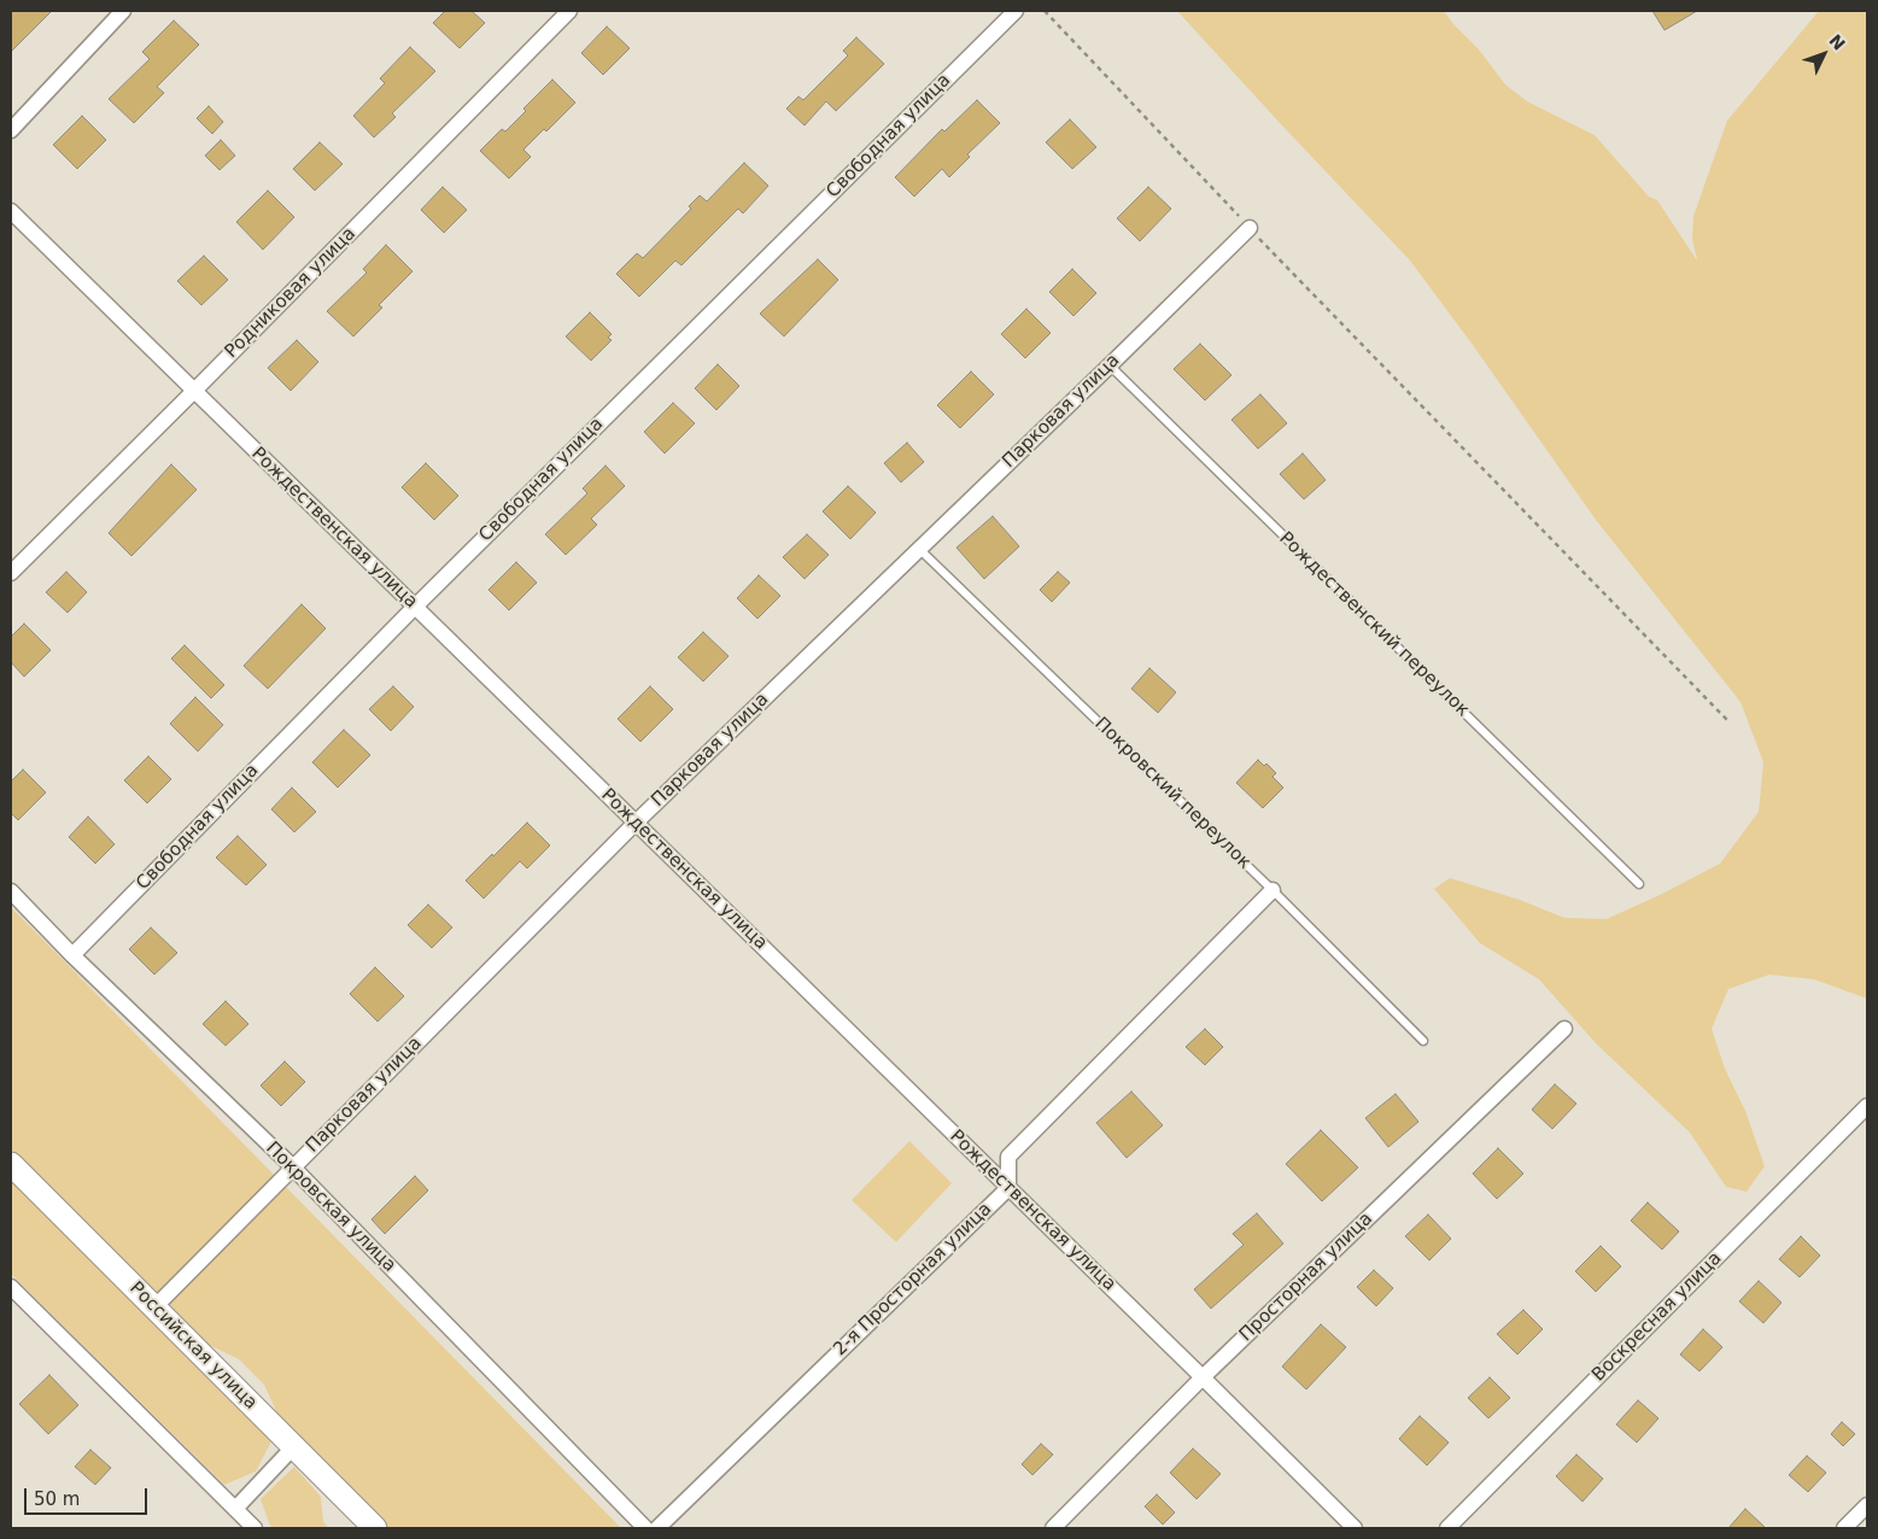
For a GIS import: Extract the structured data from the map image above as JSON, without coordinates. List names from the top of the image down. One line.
{"streets":{"main road":["Российская улица"],"street":["Свободная улица","Родниковая улица","Парковая улица","Рождественская улица","Покровская улица","Просторная улица","2-я Просторная улица","Воскресная улица"],"lane":["Рождественский переулок","Покровский переулок"]},"crossings":[["Свободная улица","Рождественская улица"],["Свободная улица","Покровская улица"],["Родниковая улица","Рождественская улица"],["Парковая улица","Рождественская улица"],["Парковая улица","Рождественский переулок"],["Парковая улица","Покровский переулок"],["Парковая улица","Покровская улица"],["Парковая улица","Российская улица"],["Рождественская улица","Просторная улица"],["Рождественская улица","2-я Просторная улица"]],"scale_bar":"50 m","north":"top right"}
